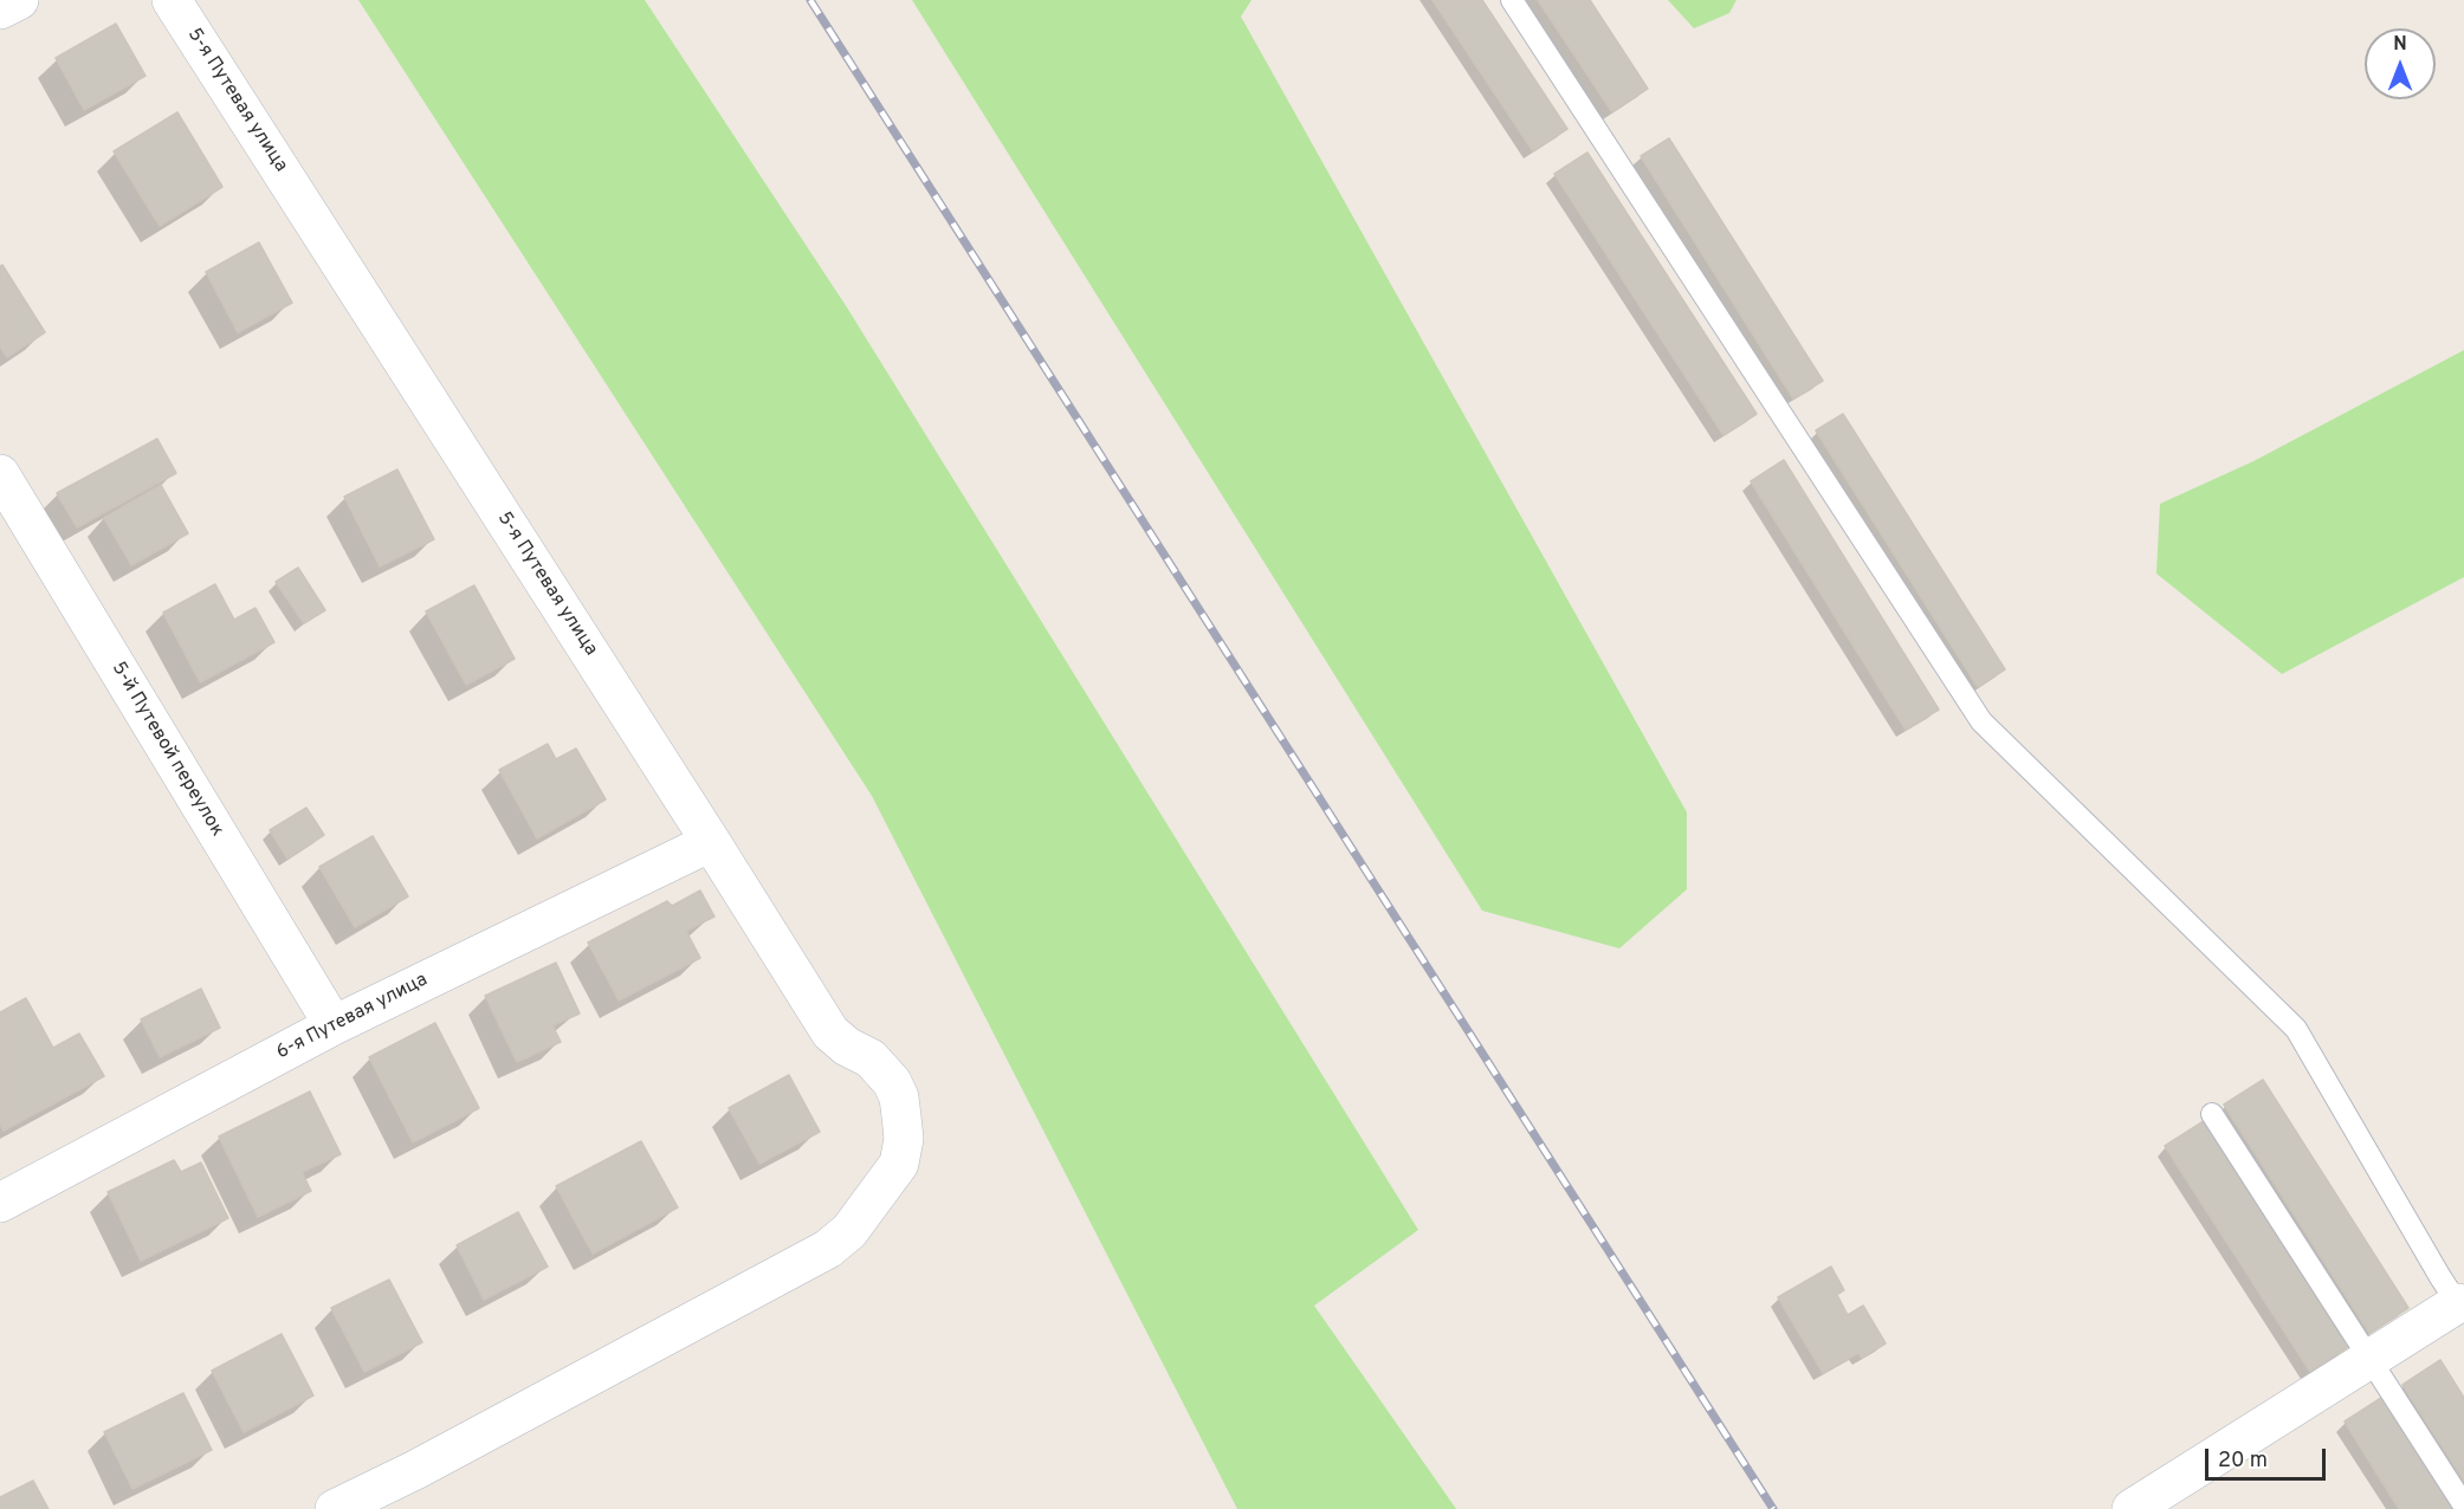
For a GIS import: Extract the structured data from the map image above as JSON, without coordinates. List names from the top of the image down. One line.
{"streets":{"street":["5-я Путевая улица","5-й Путевой переулок","6-я Путевая улица"]},"crossings":[["5-я Путевая улица","6-я Путевая улица"],["5-й Путевой переулок","6-я Путевая улица"]],"scale_bar":"20 m","north":"top"}
